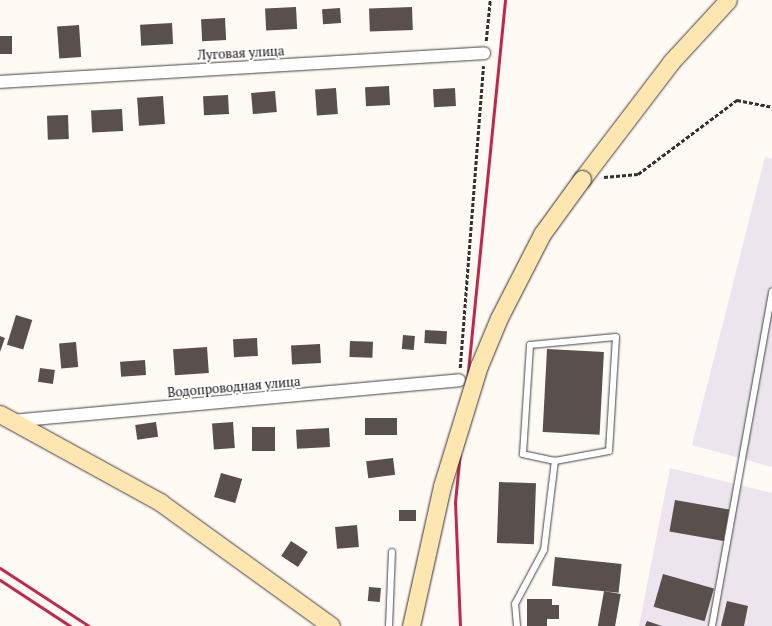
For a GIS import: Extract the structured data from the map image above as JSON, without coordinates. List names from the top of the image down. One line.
{"streets":{"street":["Луговая улица","Водопроводная улица"]}}
